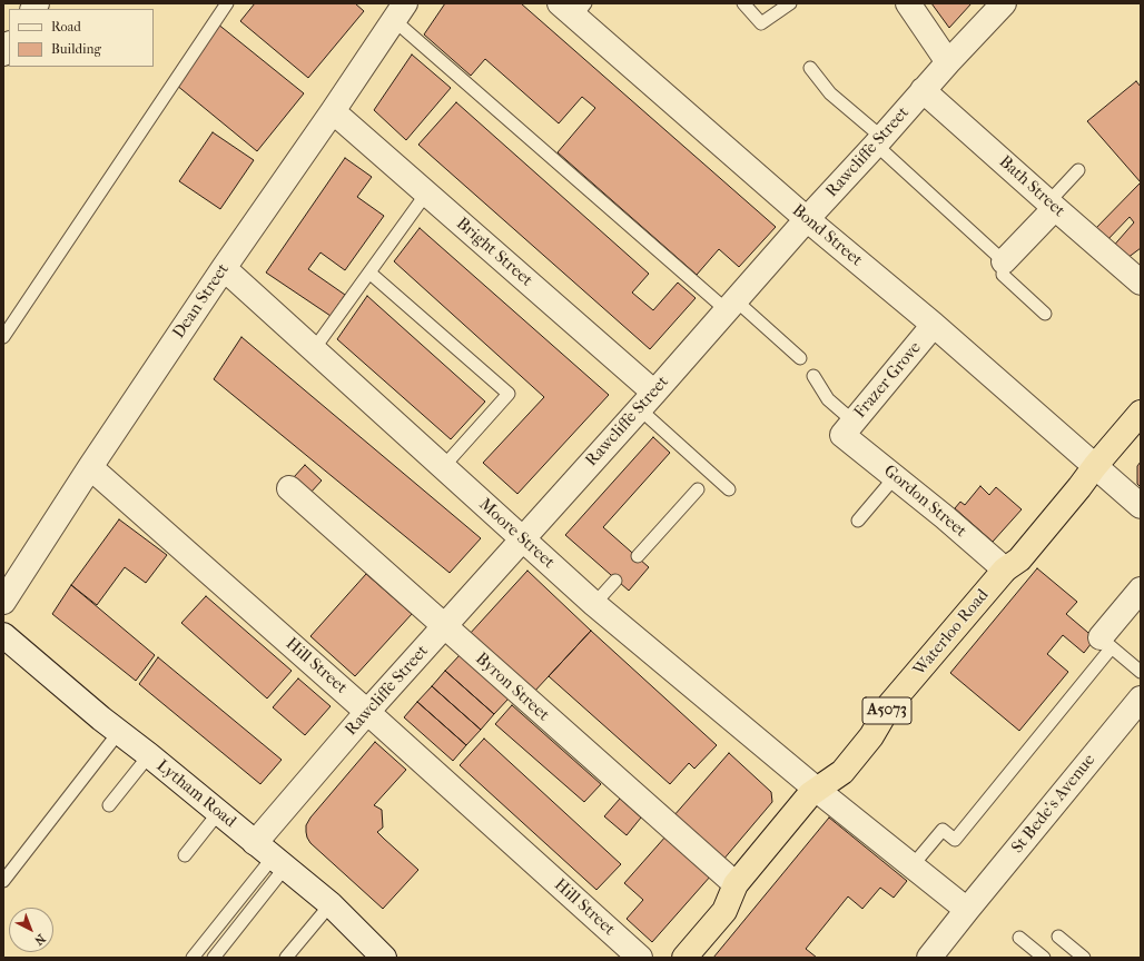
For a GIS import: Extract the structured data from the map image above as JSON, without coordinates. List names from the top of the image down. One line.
{"streets":{"highway":["Waterloo Road","A5073"],"street":["Rawcliffe Street","Bath Street","Bond Street","Bright Street","Dean Street","Frazer Grove","Gordon Street","Moore Street","Hill Street","Byron Street","Lytham Road","St Bede's Avenue"]},"crossings":[["Rawcliffe Street","Bath Street"],["Rawcliffe Street","Bond Street"],["Rawcliffe Street","Bright Street"],["Rawcliffe Street","Moore Street"],["Rawcliffe Street","Hill Street"],["Rawcliffe Street","Byron Street"],["Rawcliffe Street","Lytham Road"],["Bond Street","Frazer Grove"],["Bond Street","Waterloo Road"],["Bright Street","Dean Street"],["Dean Street","Moore Street"],["Dean Street","Hill Street"],["Frazer Grove","Gordon Street"],["Gordon Street","Waterloo Road"],["Moore Street","Waterloo Road"],["Waterloo Road","Byron Street"]],"legend":["Road","Building"],"north":"bottom right"}
